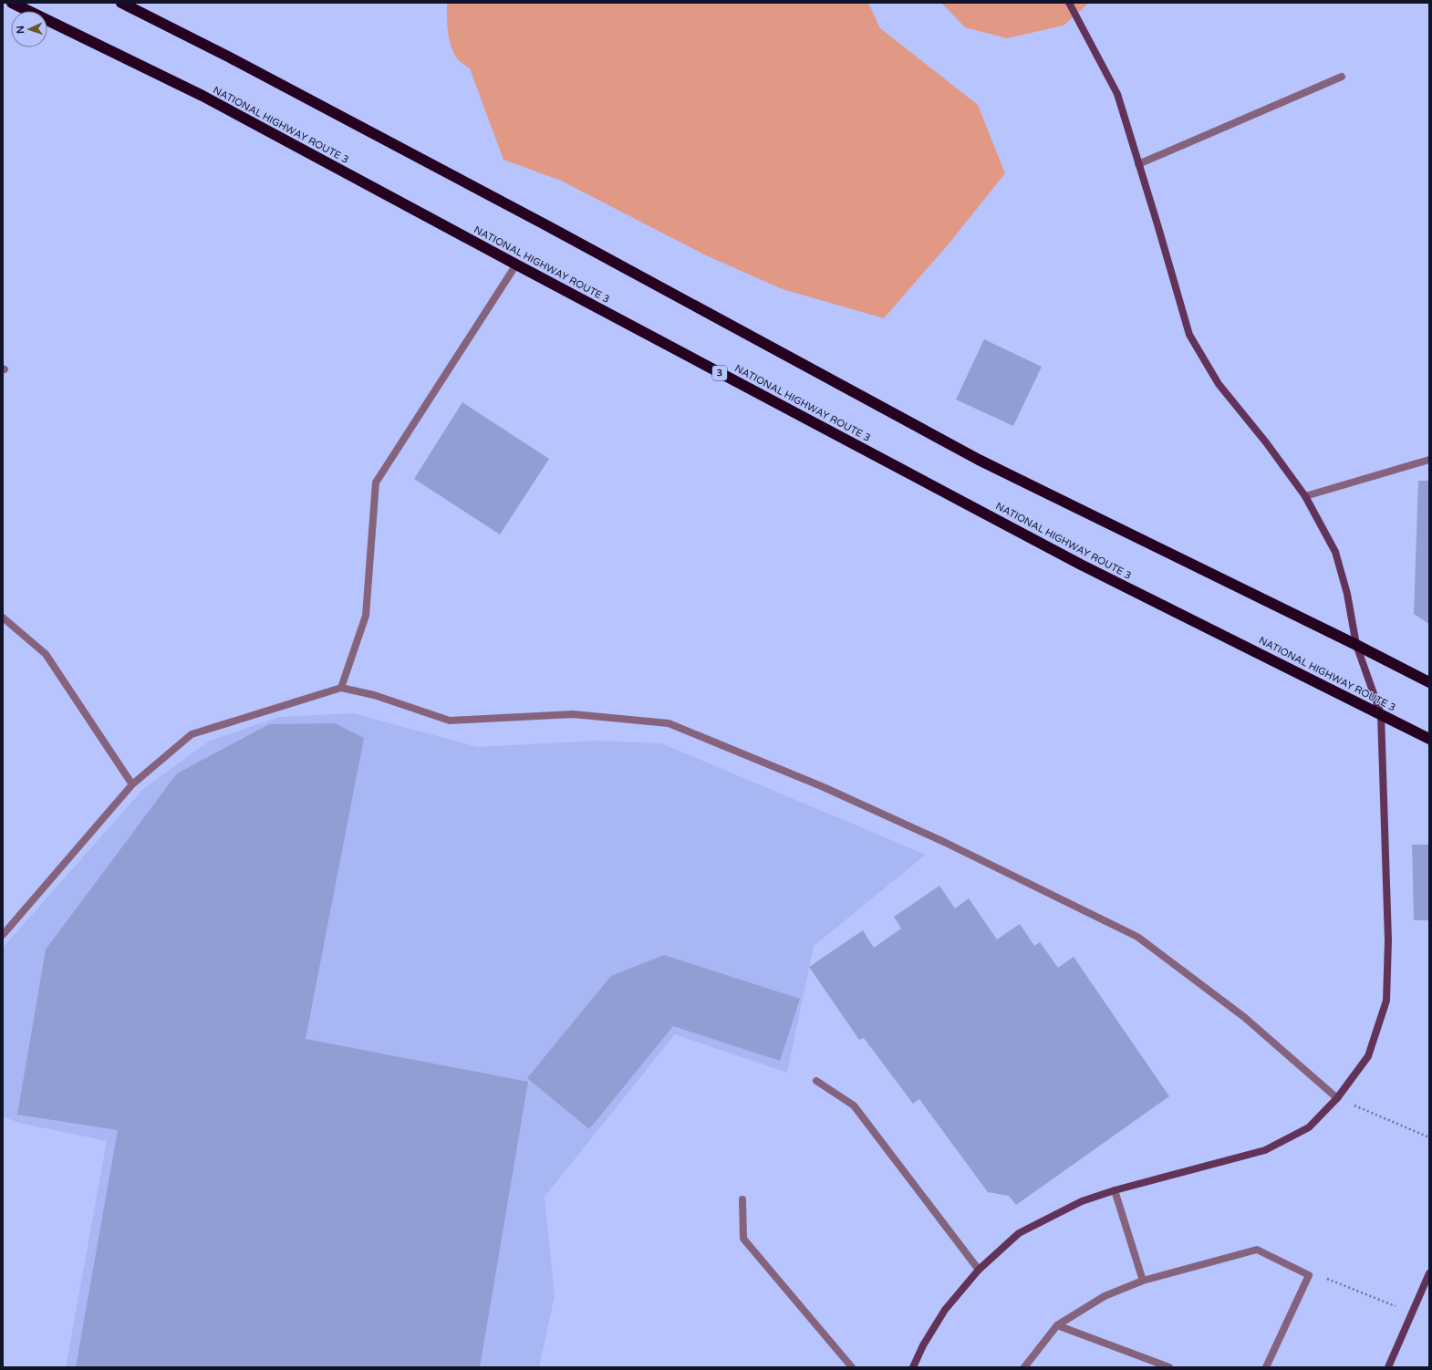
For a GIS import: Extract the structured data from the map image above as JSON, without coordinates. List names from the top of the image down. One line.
{"streets":{"highway":["NATIONAL HIGHWAY ROUTE 3","3"]},"north":"left"}
